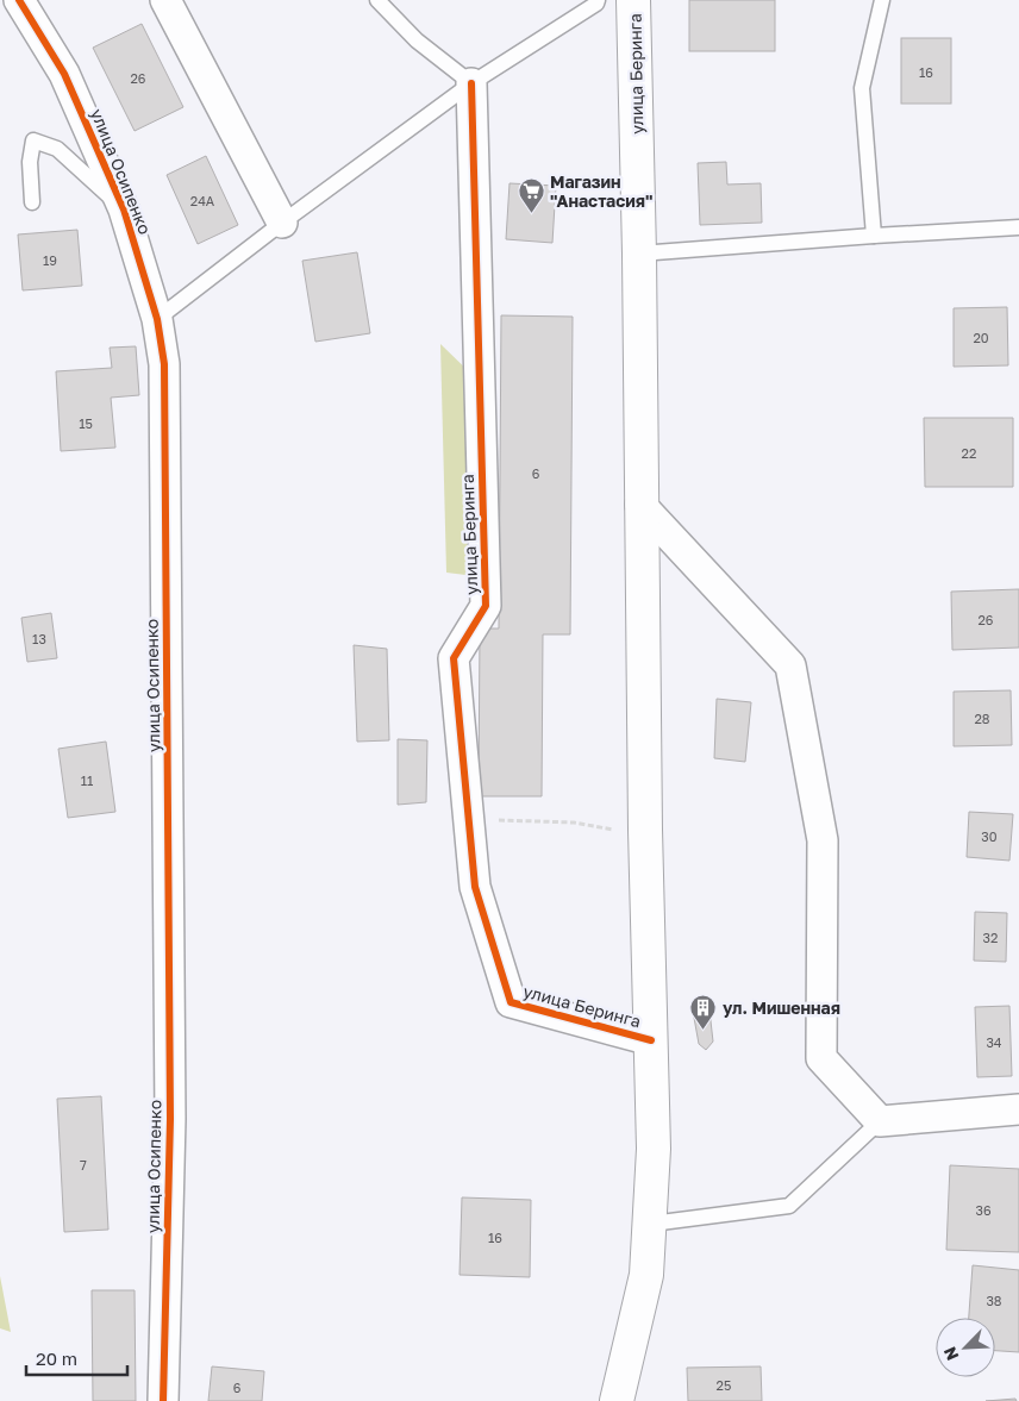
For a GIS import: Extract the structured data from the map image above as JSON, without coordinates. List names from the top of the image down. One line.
{"streets":{"main road":["улица Беринга"],"street":["улица Осипенко"]},"places":{"supermarket":["Магазин \"Анастасия\""],"building":["ул. Мишенная"]},"house_numbers":["16","26","24А","19","20","15","22","6","26","13","28","11","30","32","34","7","36","16","38","25","6"],"scale_bar":"20 m","north":"bottom left"}
